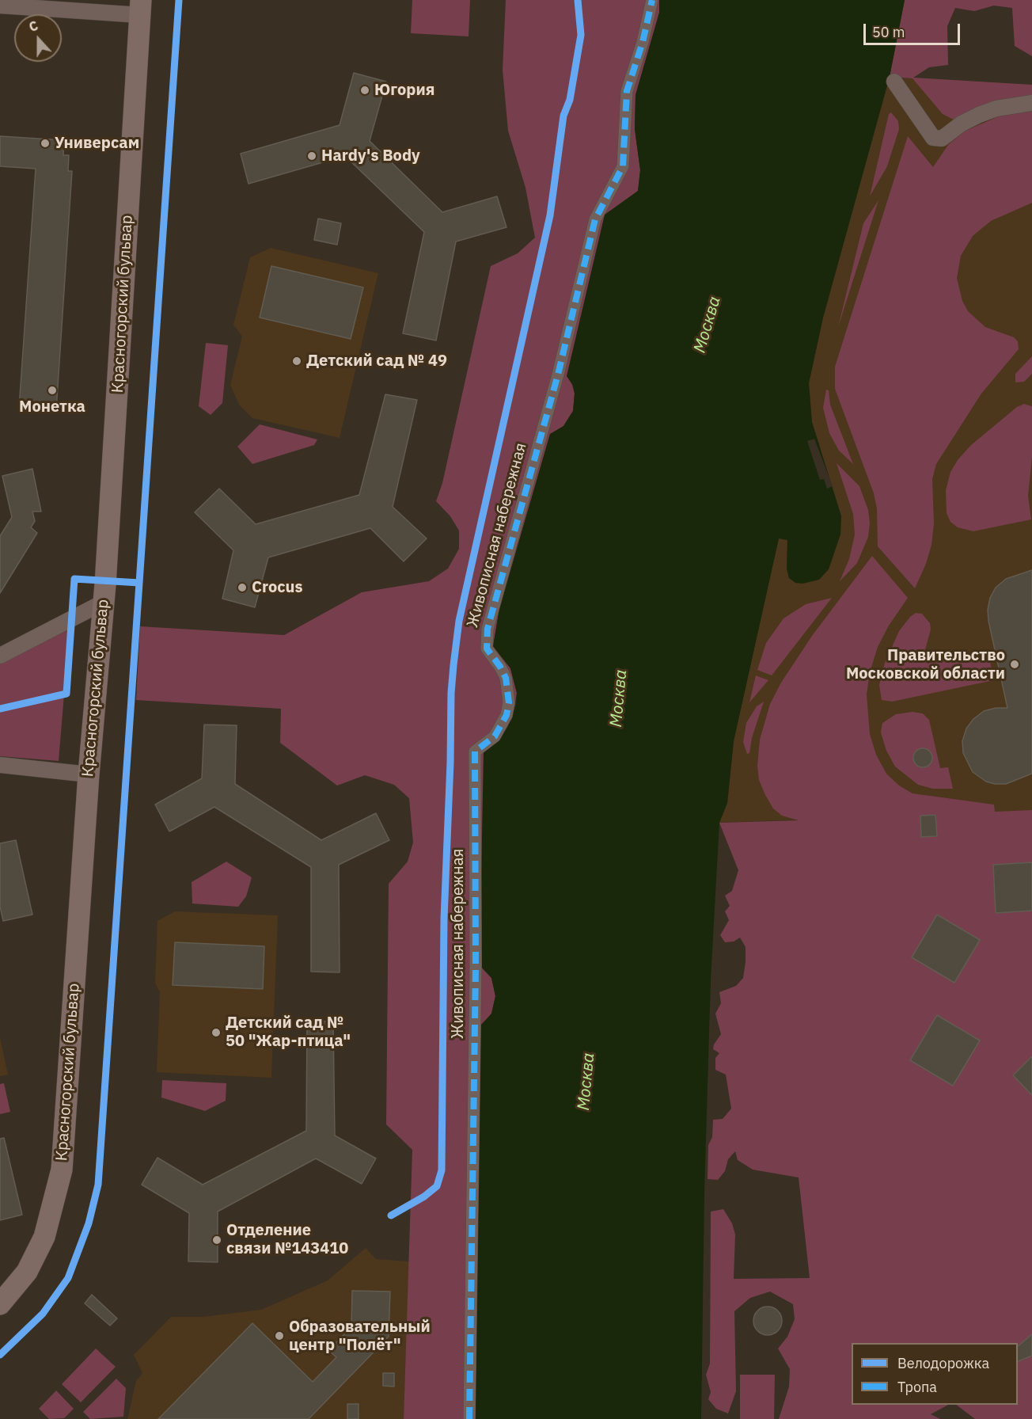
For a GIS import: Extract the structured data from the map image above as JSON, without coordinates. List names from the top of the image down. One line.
{"streets":{"main road":["Красногорский бульвар"],"street":["Живописная набережная"]},"water":["Москва"],"places":["Югория","Универсам","Hardy's Body","Детский сад № 49","Монетка","Crocus","Правительство Московской области","Детский сад № 50 \"Жар-птица\"","Отделение связи №143410","Образовательный центр \"Полёт\""],"legend":["Велодорожка","Тропа"],"scale_bar":"50 m","north":"top"}
